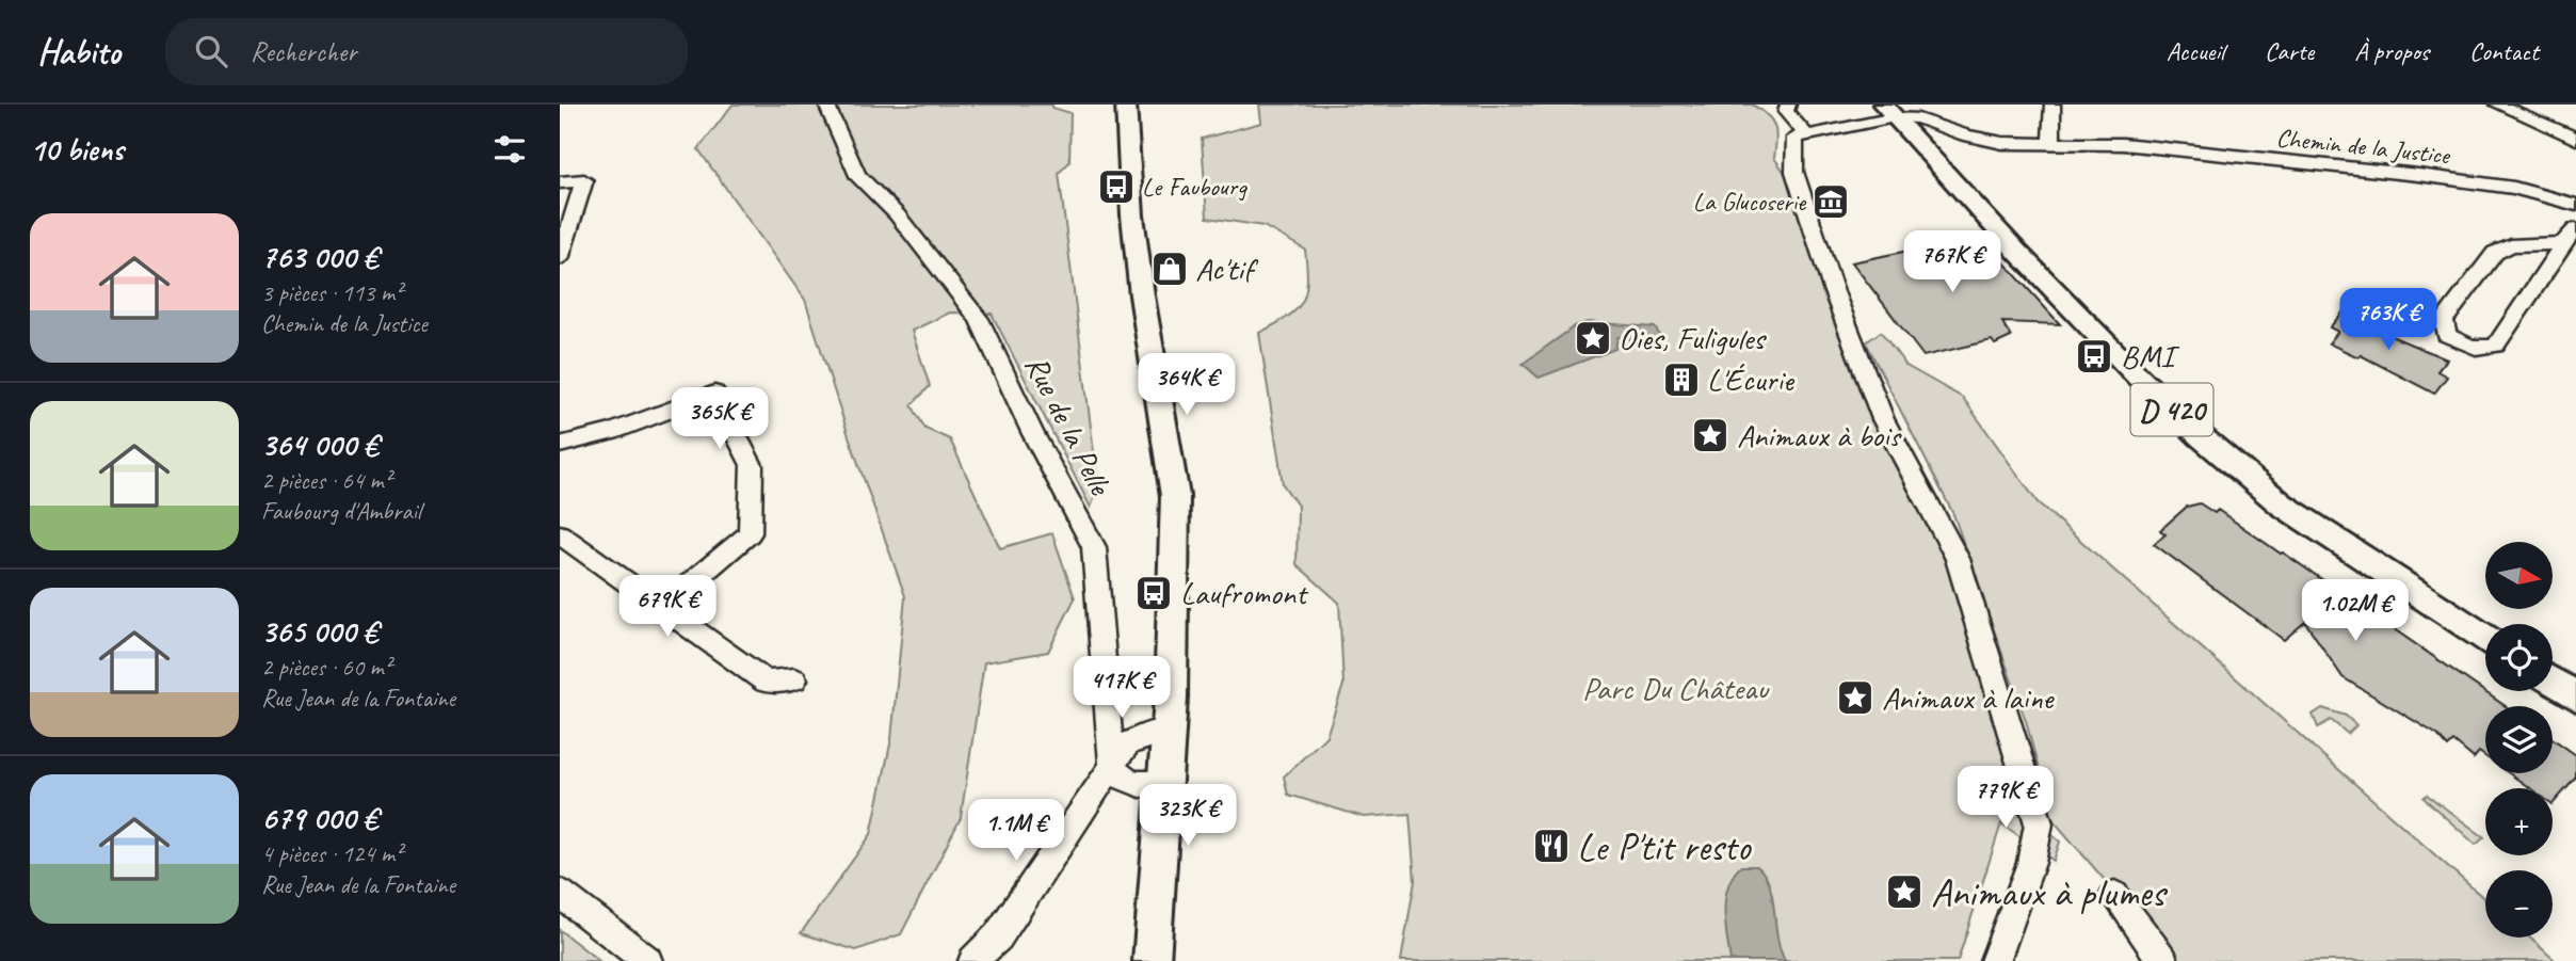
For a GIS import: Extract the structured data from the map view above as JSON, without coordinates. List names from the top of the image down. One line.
{"streets":{"main road":["D 420"],"street":["Chemin de la Justice","Rue de la Pelle"]},"crossings":[["Chemin de la Justice","D 420"]],"parks":["Parc Du Château"],"places":{"bus stop":["Le Faubourg","BMI","Laufromont"],"museum":["La Glucoserie"],"shop":["Ac'tif"],"place":["Oies, Fuligules","Animaux à bois","Animaux à laine","Animaux à plumes"],"building":["L'Écurie"],"restaurant":["Le P'tit resto"]},"north":"right","page":{"header":"Habito","search":"Rechercher","nav":["Accueil","Carte","À propos","Contact"],"heading":"10 biens","list":[{"name":"763 000 €","note":"3 pièces · 113 m² · Chemin de la Justice"},{"name":"364 000 €","note":"2 pièces · 64 m² · Faubourg d'Ambrail"},{"name":"365 000 €","note":"2 pièces · 60 m² · Rue Jean de la Fontaine"},{"name":"679 000 €","note":"4 pièces · 124 m² · Rue Jean de la Fontaine"}],"price":["767K €","763K €","364K €","365K €","679K €","1.02M €","417K €","779K €","323K €","1.1M €"],"map_buttons":["+","−"]}}
